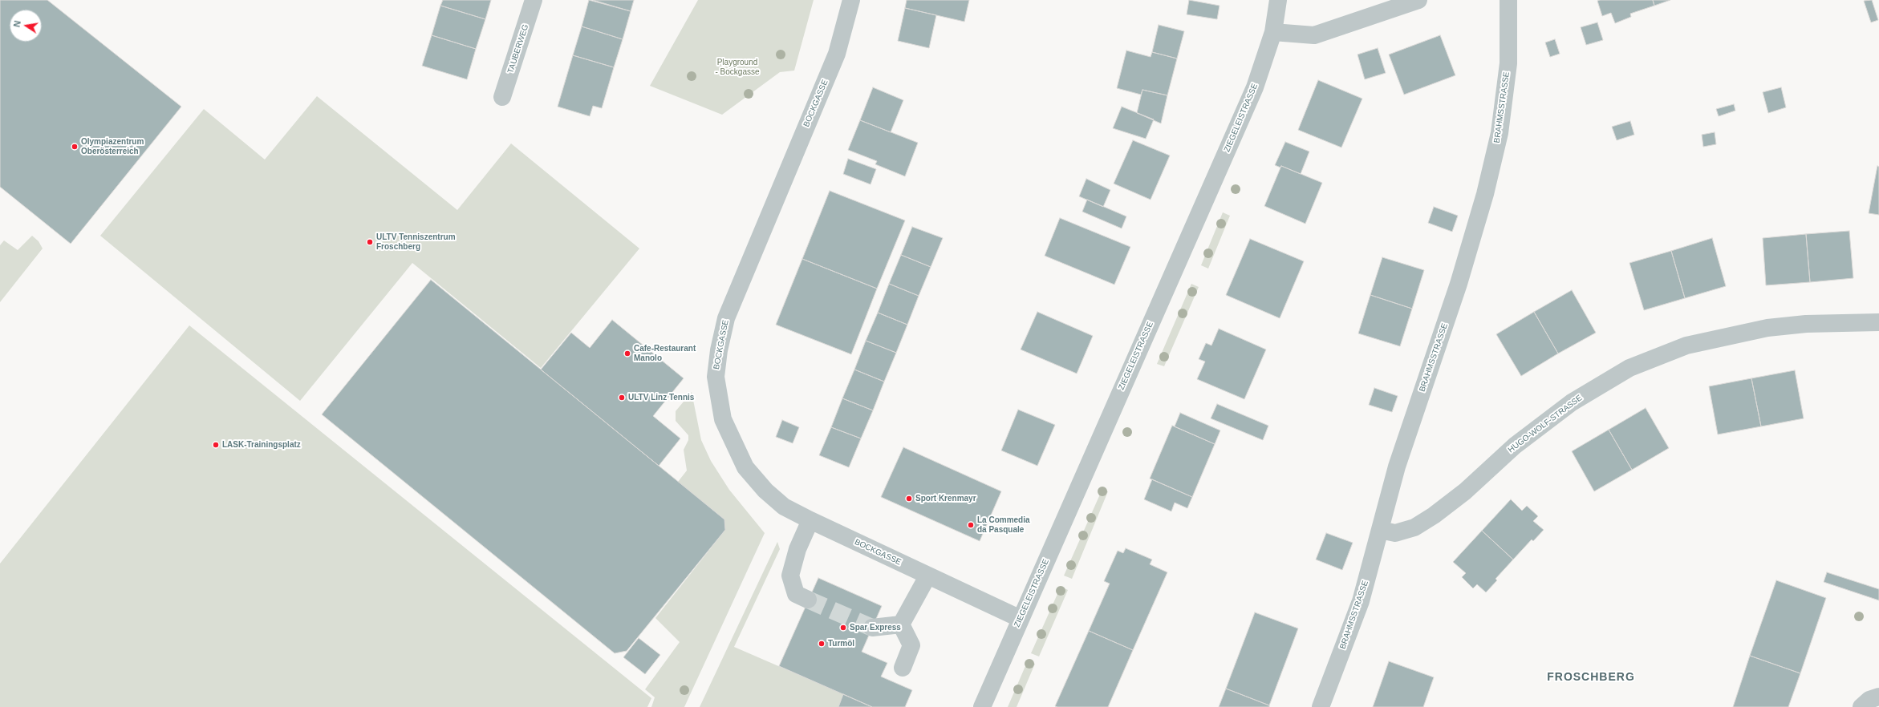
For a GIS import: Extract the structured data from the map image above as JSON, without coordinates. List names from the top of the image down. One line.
{"streets":{"street":["TAUBERWEG","BOCKGASSE","BRAHMSSTRASSE","ZIEGELEISTRASSE","HUGO-WOLF-STRASSE"]},"crossings":[["BOCKGASSE","ZIEGELEISTRASSE"],["BRAHMSSTRASSE","HUGO-WOLF-STRASSE"]],"districts":["FROSCHBERG"],"parks":["Playground - Bockgasse"],"places":["Olympiazentrum Oberösterreich","ULTV Tenniszentrum Froschberg","Cafe-Restaurant Manolo","ULTV Linz Tennis","LASK-Trainingsplatz","Sport Krenmayr","La Commedia da Pasquale","Spar Express","Turmöl"],"north":"left"}
